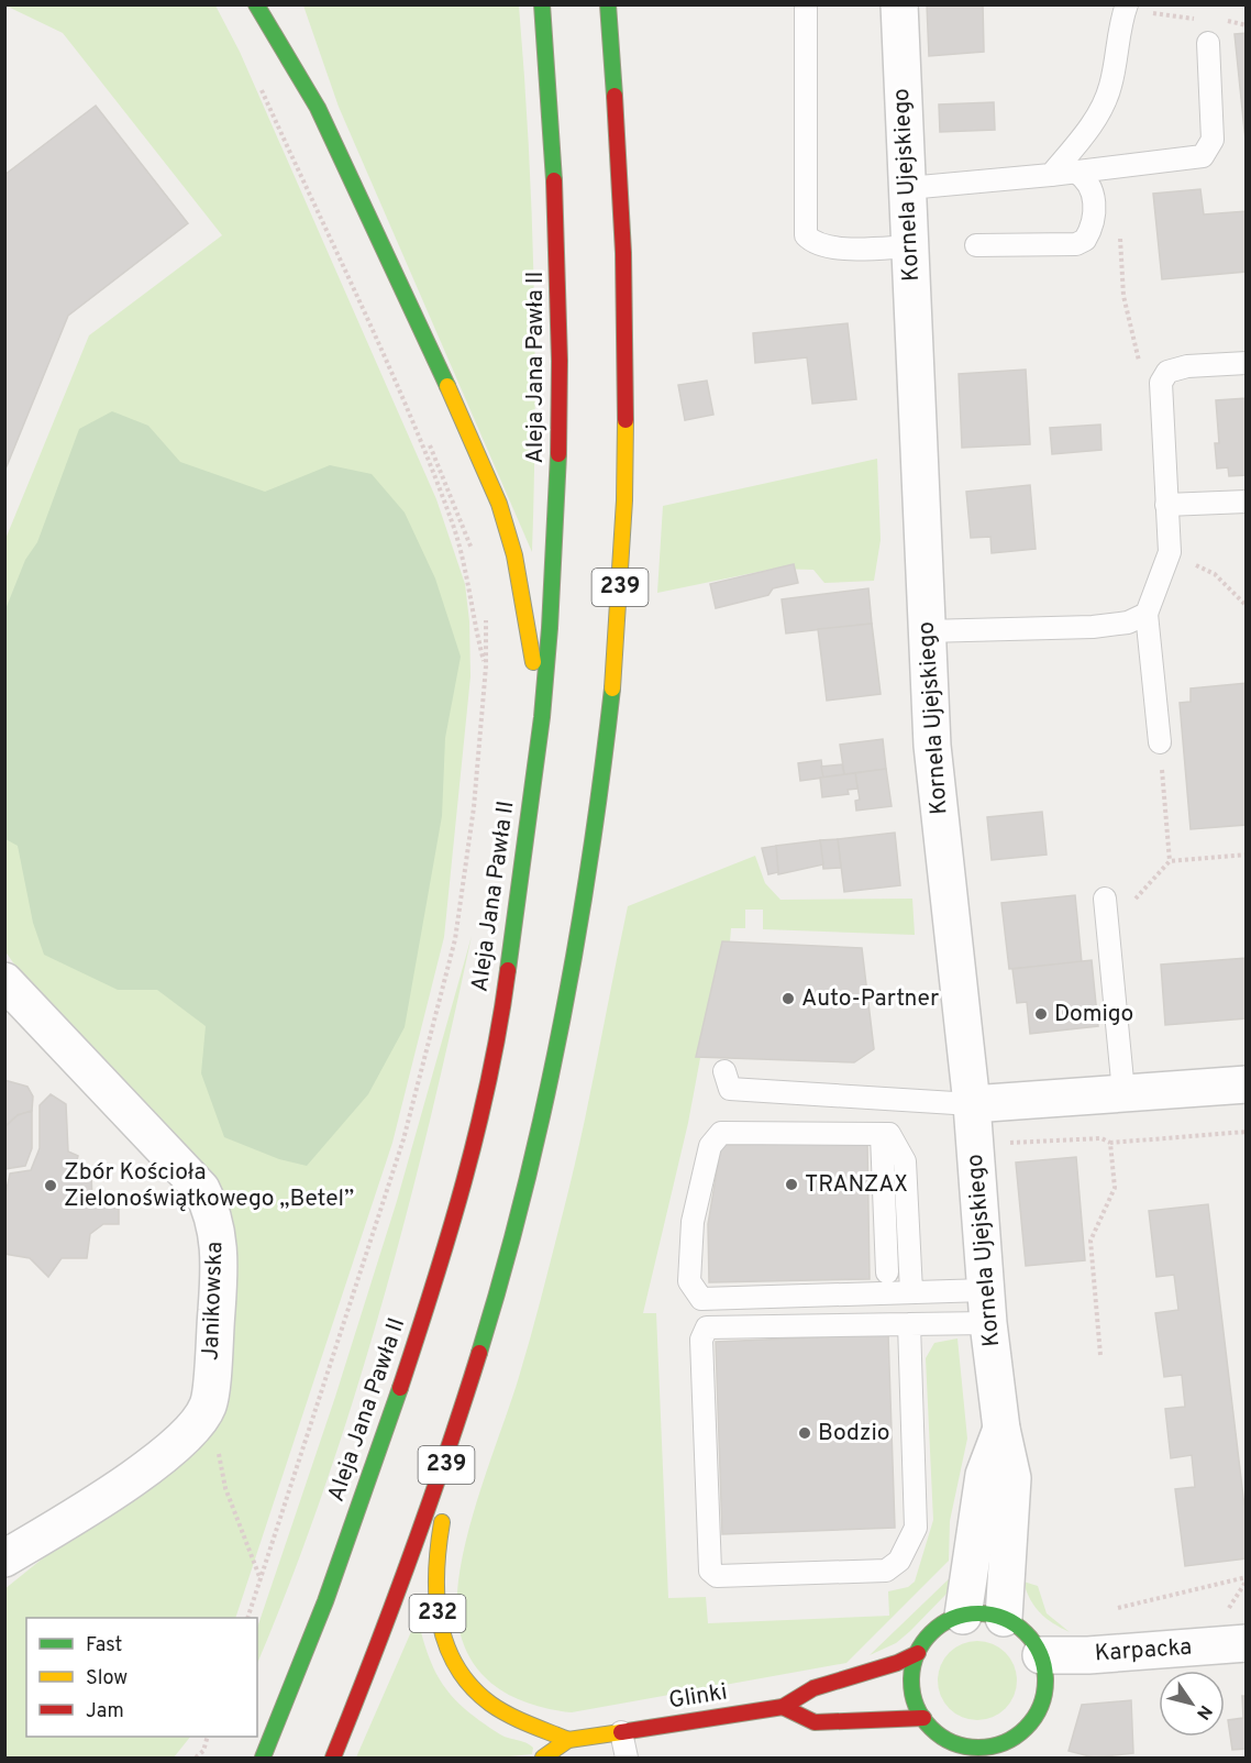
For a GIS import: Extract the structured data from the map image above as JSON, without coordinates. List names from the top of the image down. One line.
{"streets":{"main road":["Aleja Jana Pawła II","239","232","Glinki"],"street":["Kornela Ujejskiego","Janikowska","Karpacka"]},"crossings":[["Kornela Ujejskiego","Karpacka"],["Kornela Ujejskiego","Glinki"],["239","232"],["232","Glinki"],["Karpacka","Glinki"]],"places":["Auto-Partner","Domigo","TRANZAX","Zbór Kościoła Zielonoświątkowego „Betel”","Bodzio"],"legend":["Fast","Slow","Jam"],"north":"bottom right"}
